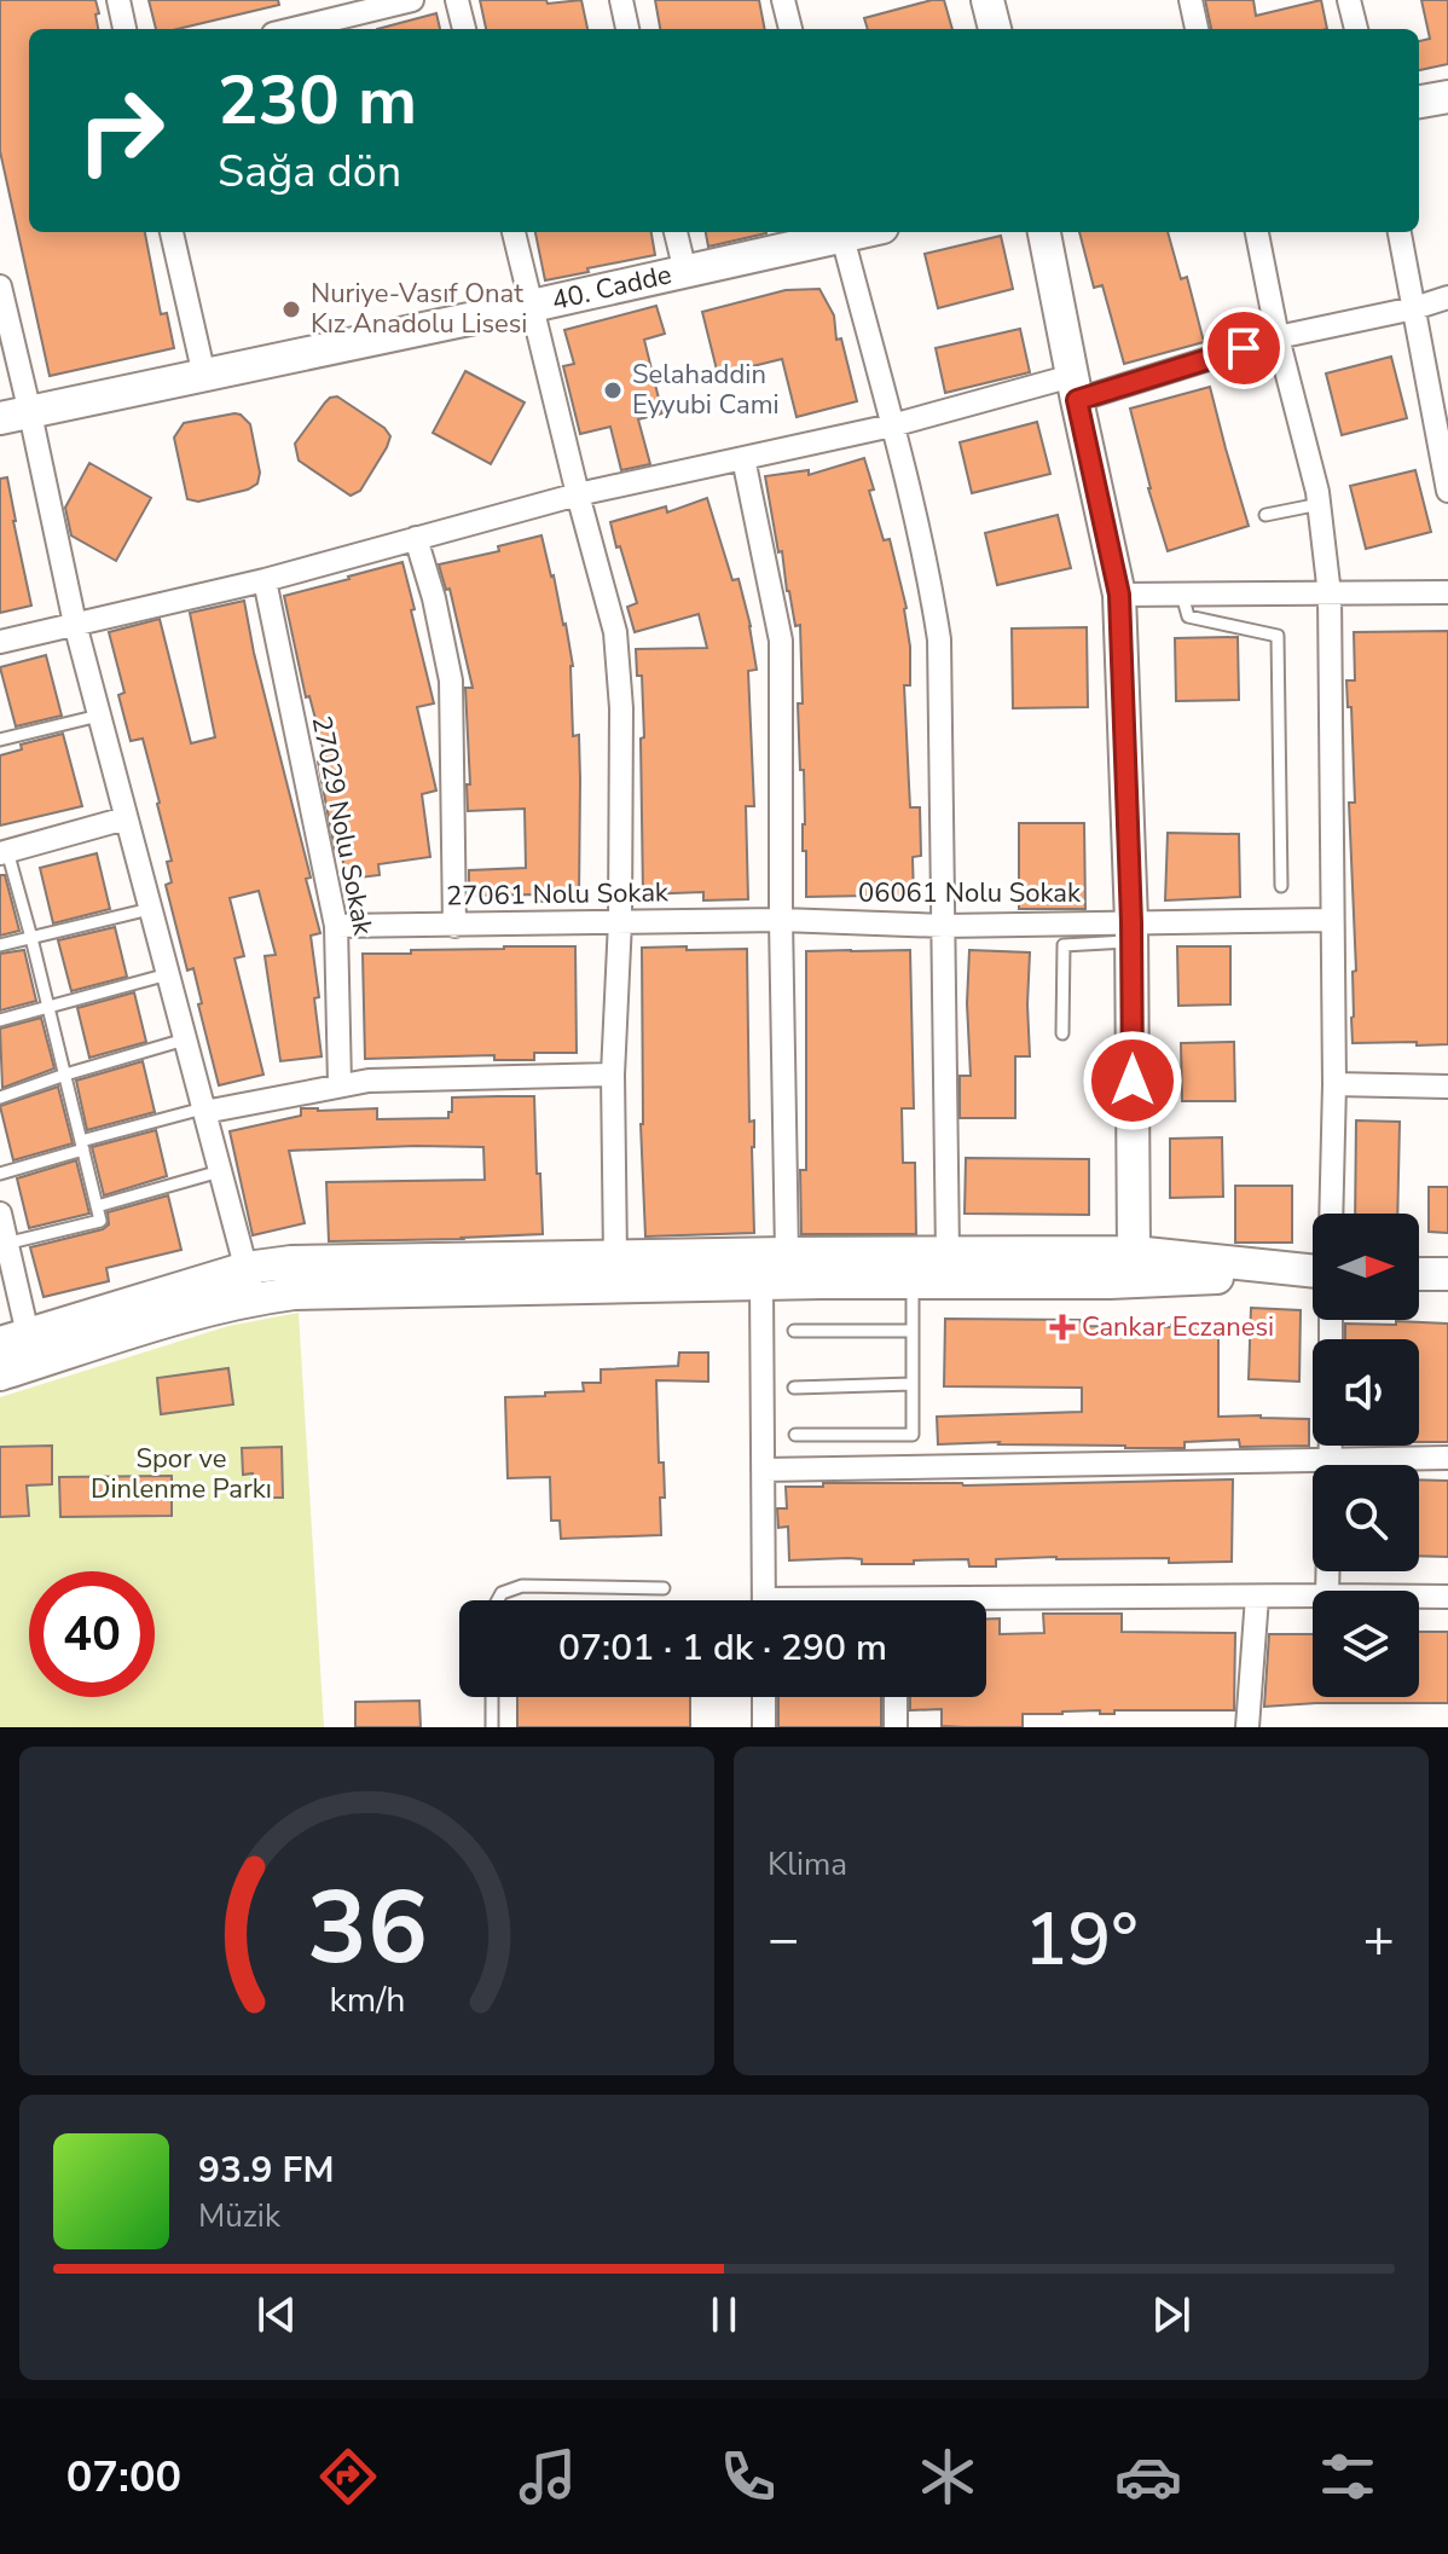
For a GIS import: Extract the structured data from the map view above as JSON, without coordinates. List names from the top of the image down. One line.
{"streets":{"street":["40. Cadde","27029 Nolu Sokak","06061 Nolu Sokak","27061 Nolu Sokak"]},"crossings":[["27029 Nolu Sokak","27061 Nolu Sokak"],["06061 Nolu Sokak","27061 Nolu Sokak"]],"parks":["Spor ve Dinlenme Parkı"],"places":{"other":["Nuriye-Vasıf Onat Kız Anadolu Lisesi","Selahaddin Eyyubi Cami"],"health":["Cankar Eczanesi"]},"north":"right","page":{"turn":["230 m","Sağa dön"],"limit":"40","trip":"07:01 · 1 dk · 290 m","tile":"Klima","heat":["−","19°","+"],"song":["93.9 FM","Müzik"],"tabs":"07:00","gauge":["36","km/h"]}}
